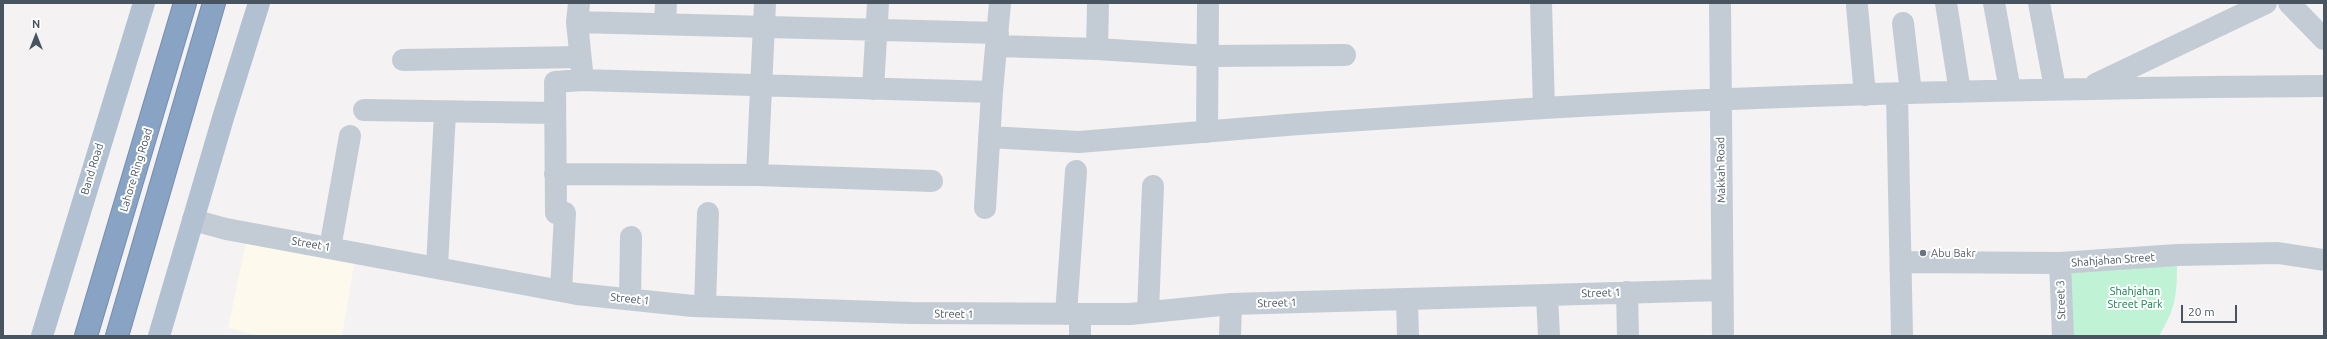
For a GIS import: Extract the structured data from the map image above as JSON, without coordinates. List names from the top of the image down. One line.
{"streets":{"highway":["Lahore Ring Road"],"main road":["Band Road"],"street":["Makkah Road","Street 1","Shahjahan Street","Street 3"]},"crossings":[["Makkah Road","Street 1"],["Shahjahan Street","Street 3"]],"parks":["Shahjahan Street Park"],"places":["Abu Bakr"],"scale_bar":"20 m","north":"top"}
